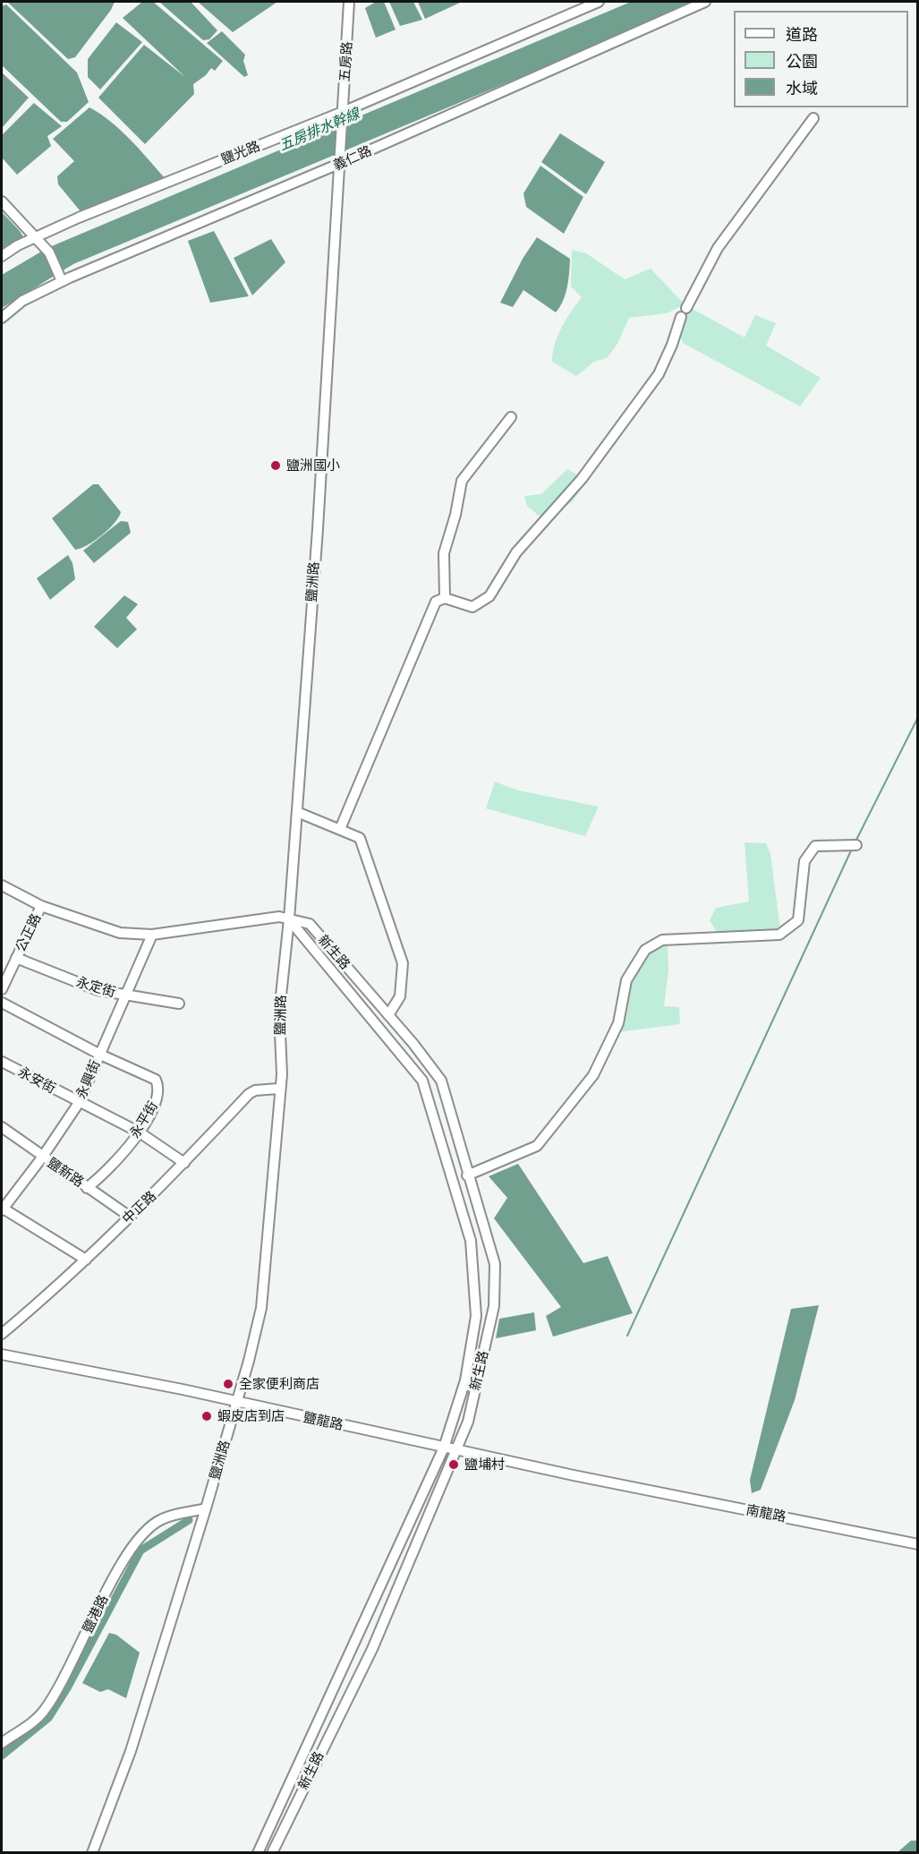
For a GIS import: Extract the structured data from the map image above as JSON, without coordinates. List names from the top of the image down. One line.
{"streets":{"street":["五房路","鹽光路","義仁路","鹽洲路","公正路","新生路","永定街","永興街","永安街","永平街","鹽新路","中正路","鹽龍路","南龍路","鹽港路"]},"crossings":[["五房路","鹽光路"],["五房路","鹽洲路"],["義仁路","鹽洲路"],["鹽洲路","新生路"],["鹽洲路","中正路"],["鹽洲路","鹽龍路"],["鹽洲路","鹽港路"],["公正路","新生路"],["公正路","永定街"],["新生路","永興街"],["新生路","鹽龍路"],["永定街","永興街"],["永興街","永安街"],["永興街","永平街"],["永興街","鹽新路"],["永安街","永平街"],["永安街","中正路"],["永平街","鹽新路"],["鹽新路","中正路"],["鹽龍路","南龍路"]],"water":["五房排水幹線"],"places":["鹽洲國小","全家便利商店","蝦皮店到店","鹽埔村"],"legend":["道路","公園","水域"]}
